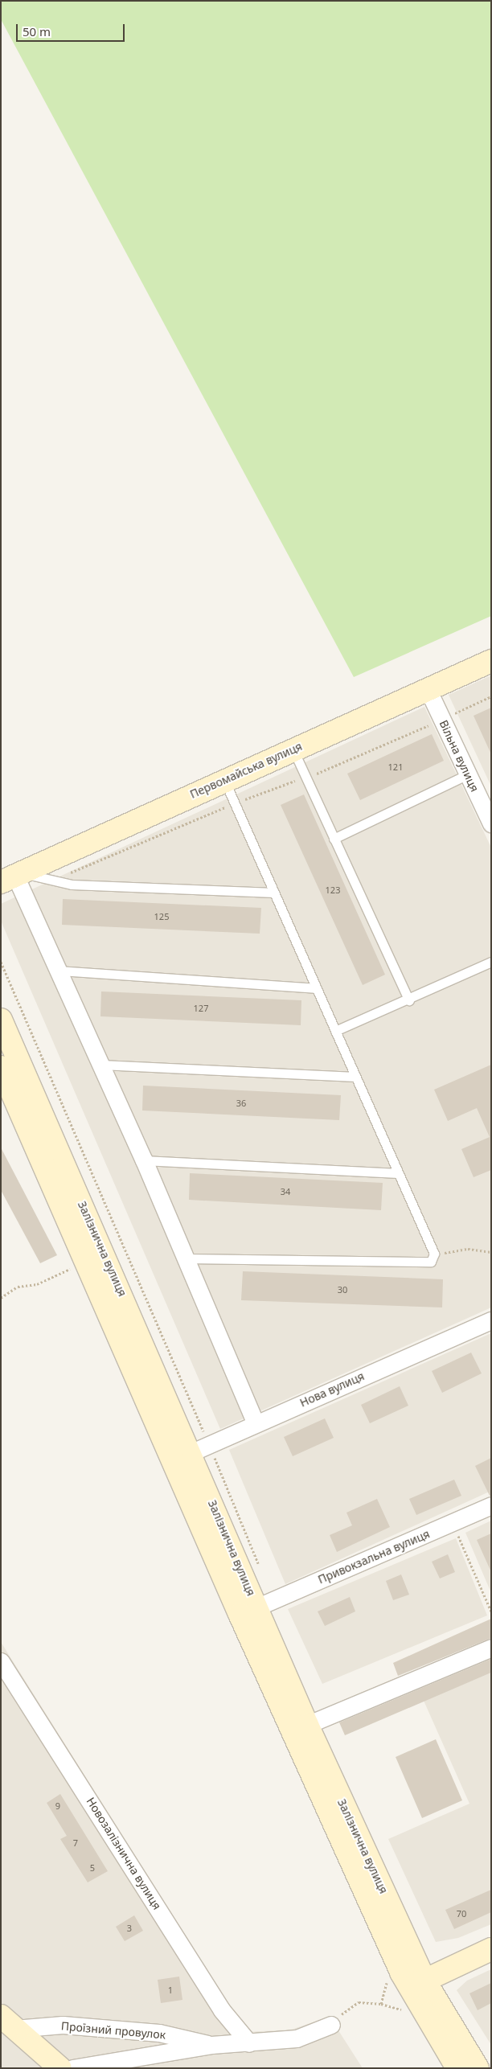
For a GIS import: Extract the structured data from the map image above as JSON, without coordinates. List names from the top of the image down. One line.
{"streets":{"main road":["Первомайська вулиця","Залізнична вулиця"],"street":["Вільна вулиця","Нова вулиця","Привокзальна вулиця","Новозалізнична вулиця","Проїзний провулок"]},"crossings":[["Вільна вулиця","Первомайська вулиця"],["Залізнична вулиця","Нова вулиця"],["Залізнична вулиця","Привокзальна вулиця"],["Новозалізнична вулиця","Проїзний провулок"]],"house_numbers":["121","123","125","127","36","34","30","9","7","5","70","3","1"],"scale_bar":"50 m"}
